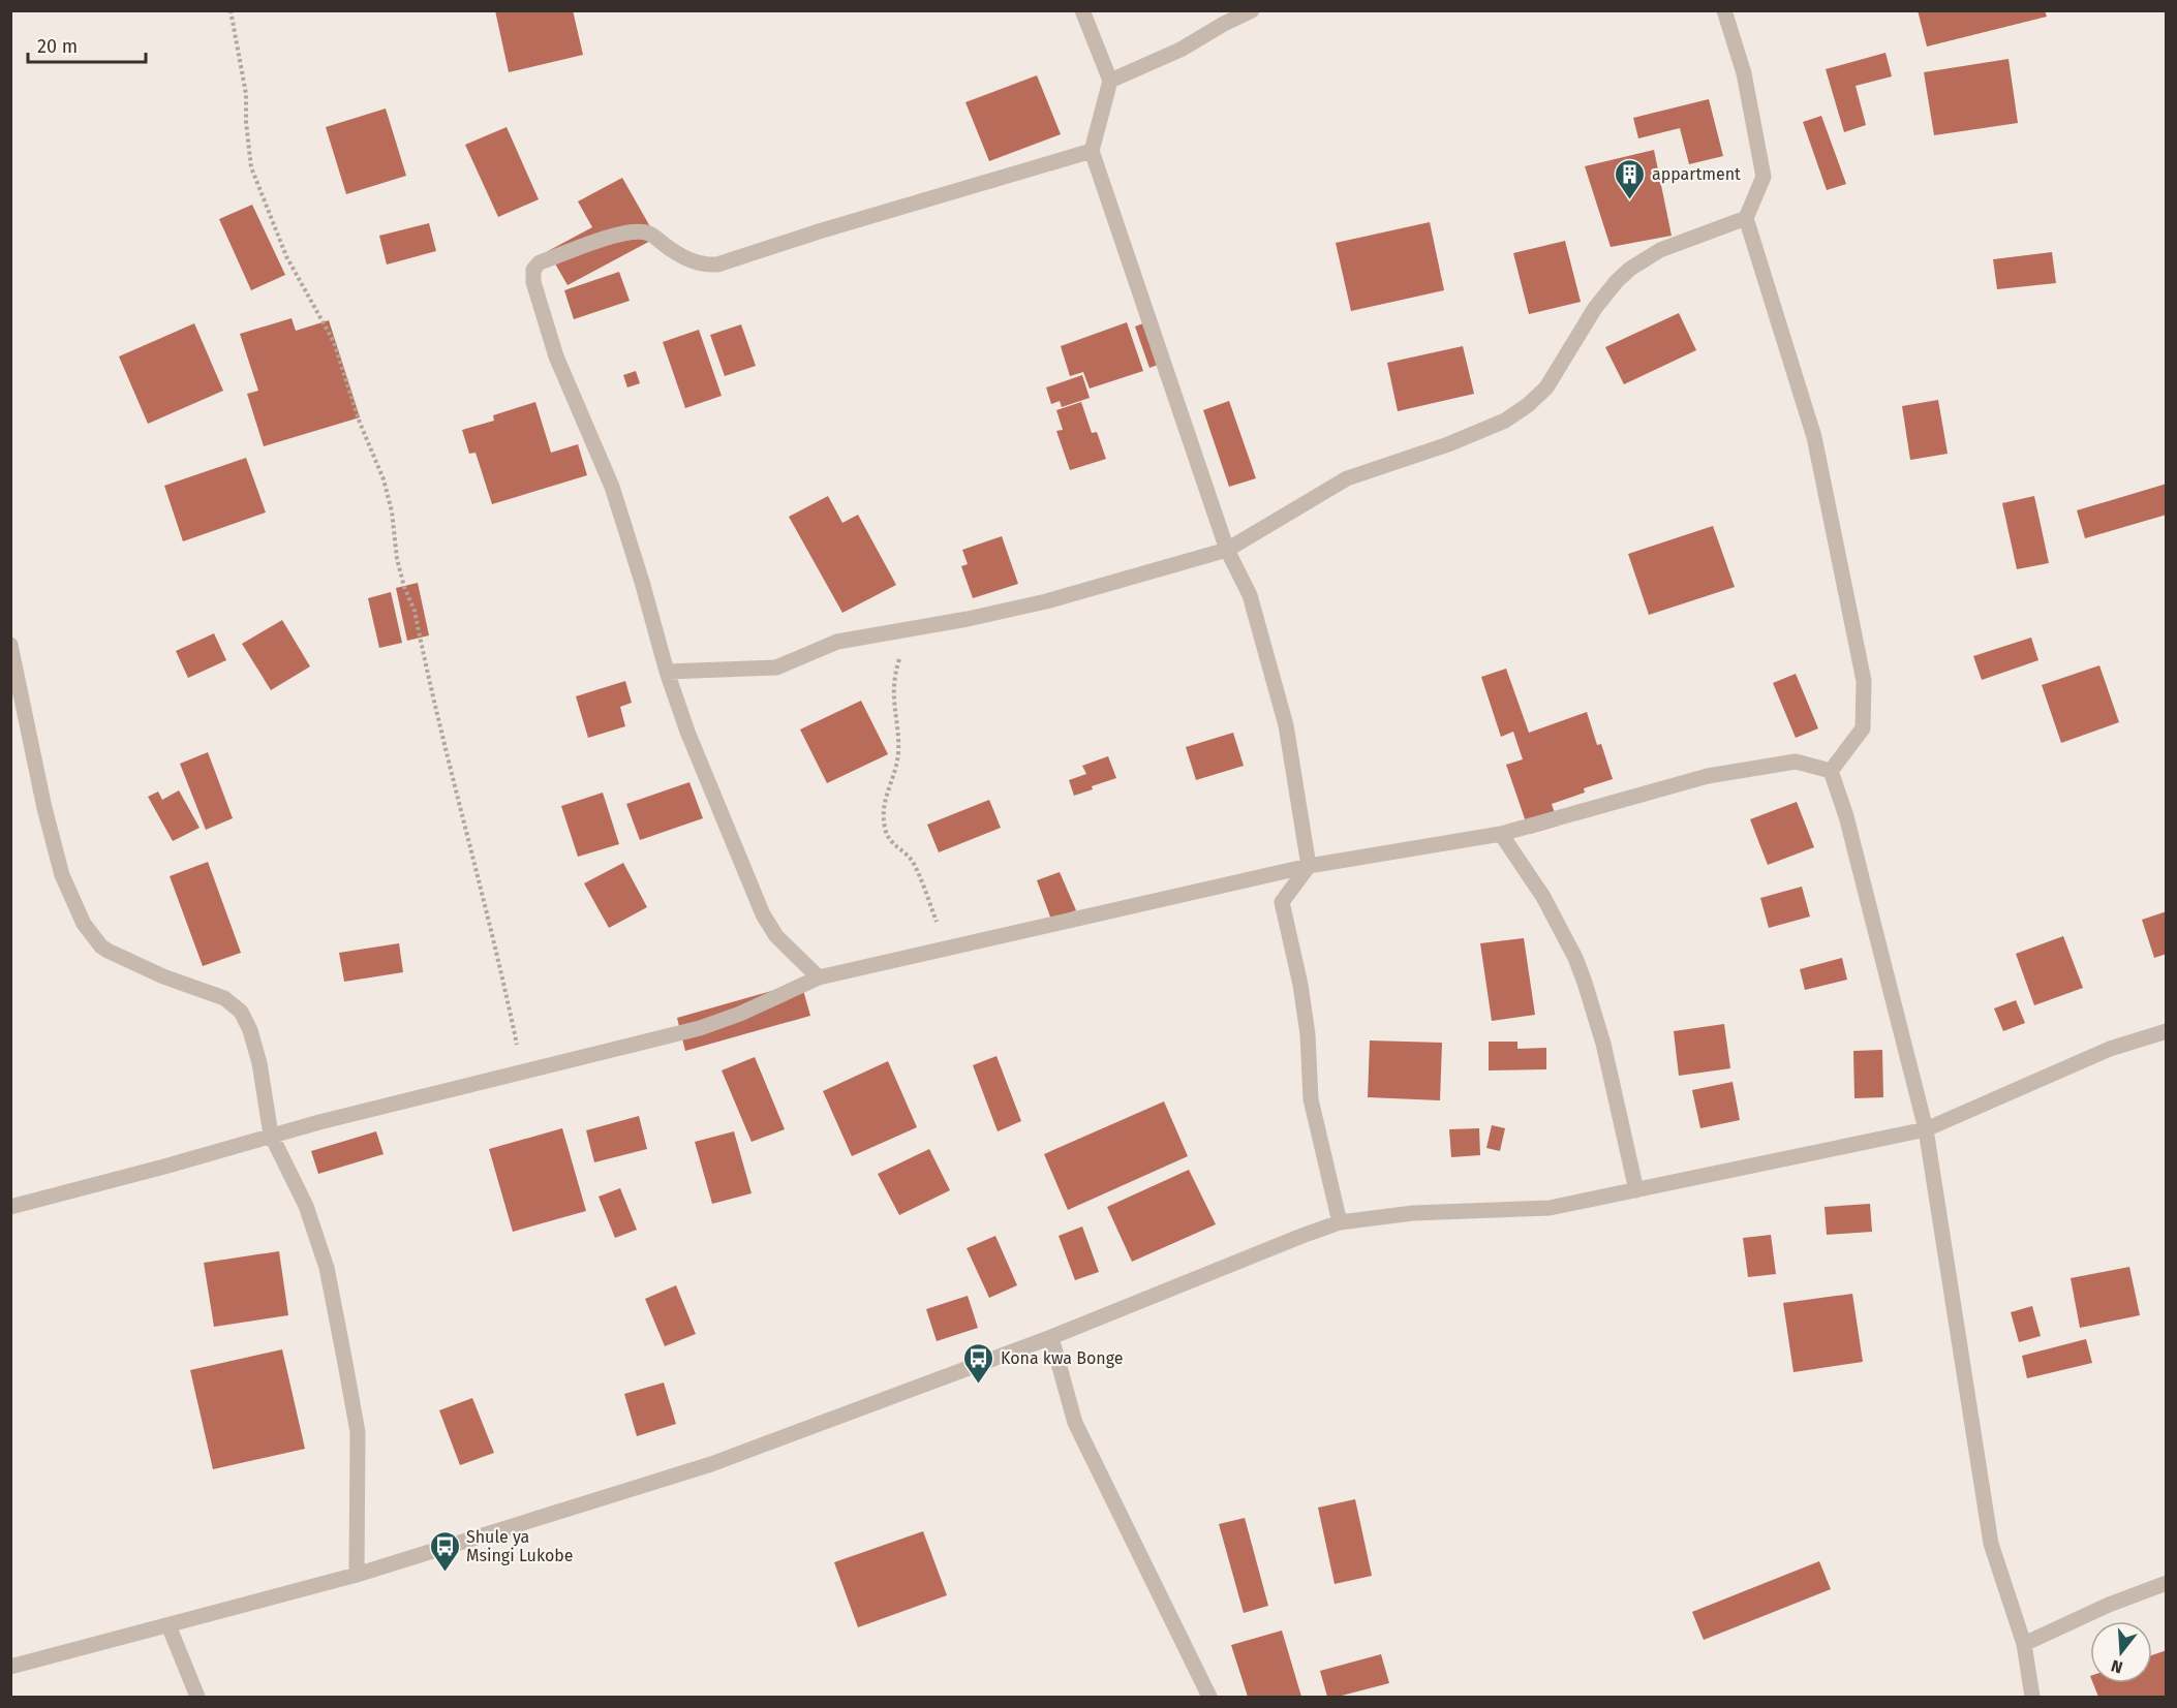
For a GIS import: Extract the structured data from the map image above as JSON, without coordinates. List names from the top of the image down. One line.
{"places":{"building":["appartment"],"bus stop":["Kona kwa Bonge","Shule ya Msingi Lukobe"]},"scale_bar":"20 m","north":"bottom"}
